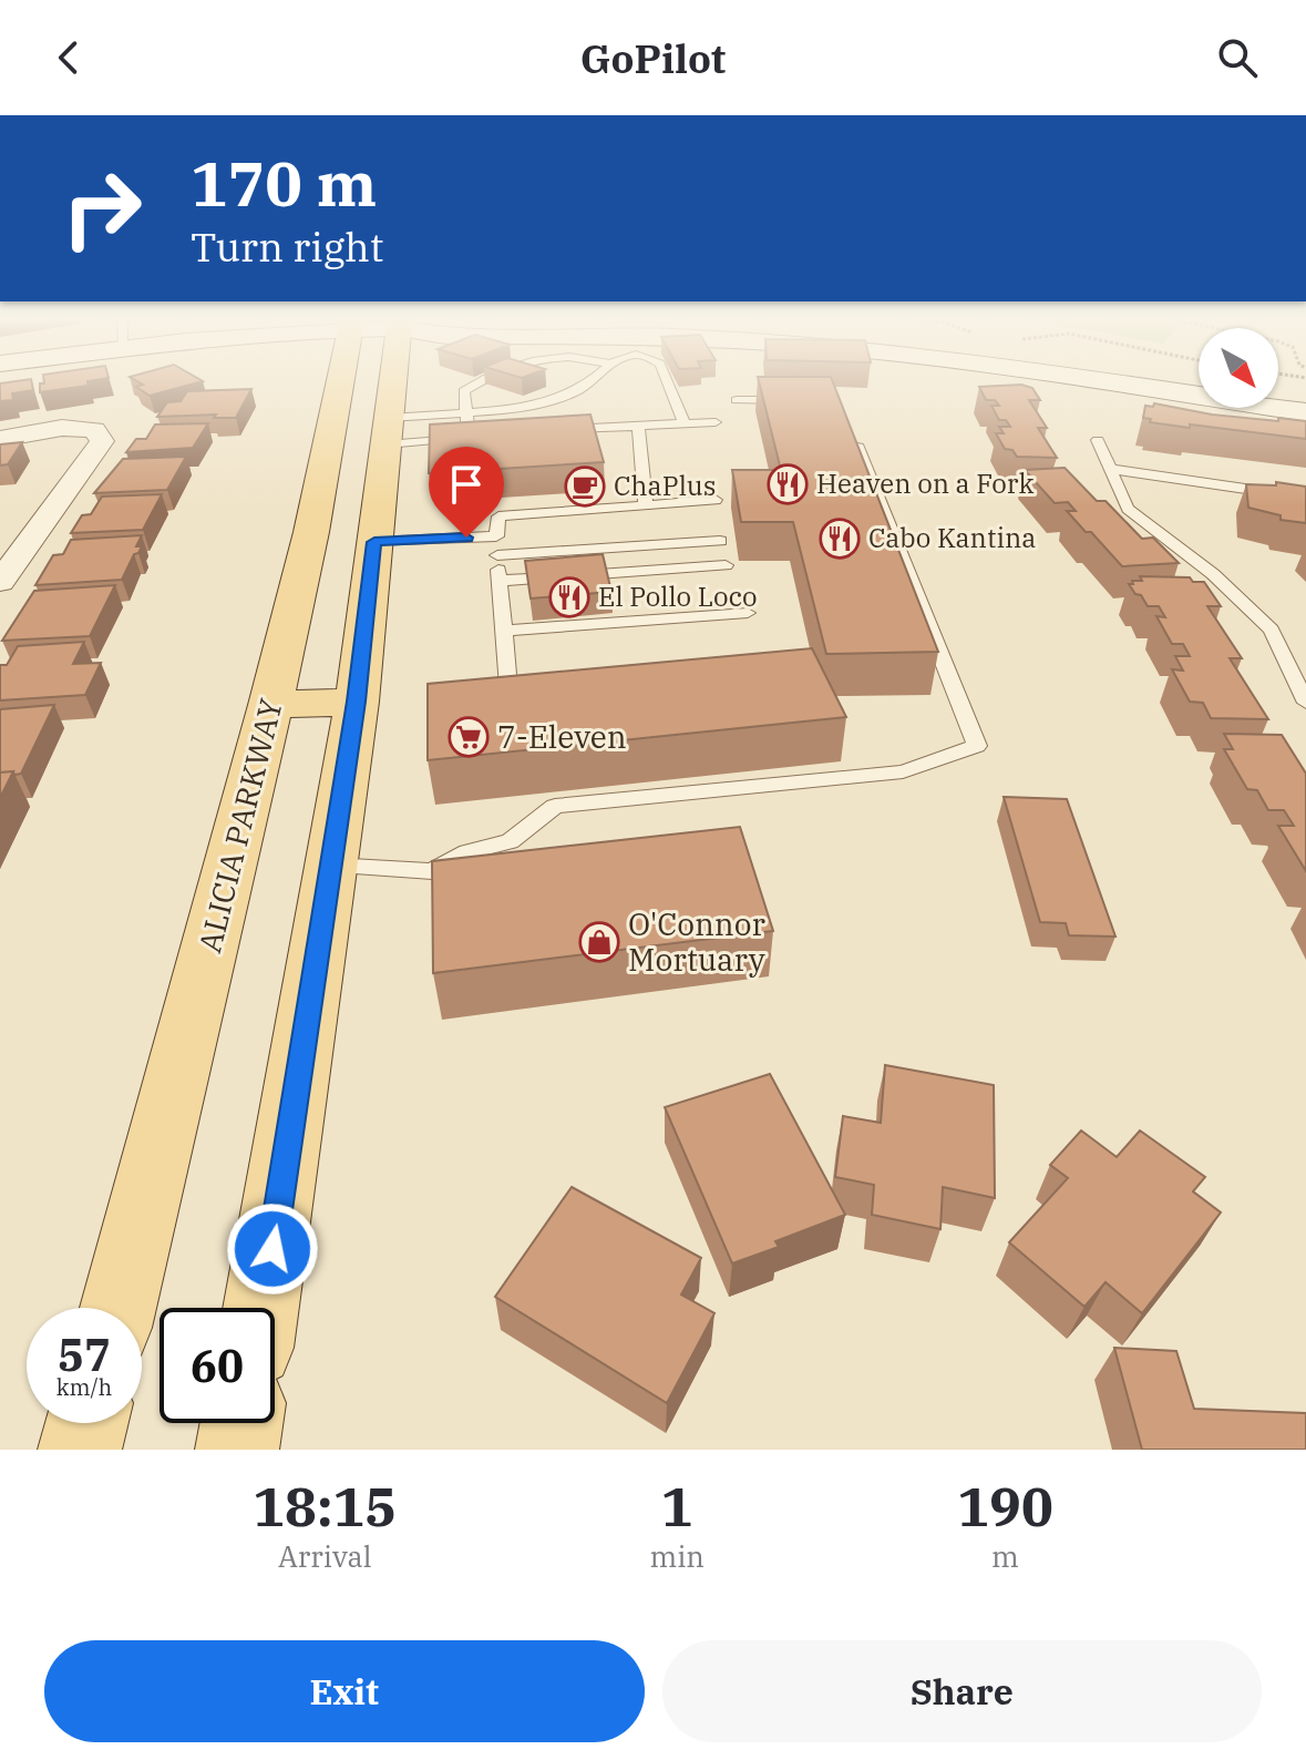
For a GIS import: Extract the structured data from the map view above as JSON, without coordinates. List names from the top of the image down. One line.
{"streets":{"main road":["ALICIA PARKWAY"]},"places":{"restaurant":["Heaven on a Fork","Cabo Kantina","El Pollo Loco"],"cafe":["ChaPlus"],"supermarket":["7-Eleven"],"shop":["O'Connor Mortuary"]},"north":"bottom right","page":{"header":"GoPilot","turn":["170 m","Turn right"],"speed":"57 km/h","limit":"60","eta":["18:15","Arrival","1","min","190","m"],"buttons":["Exit","Share"]}}
